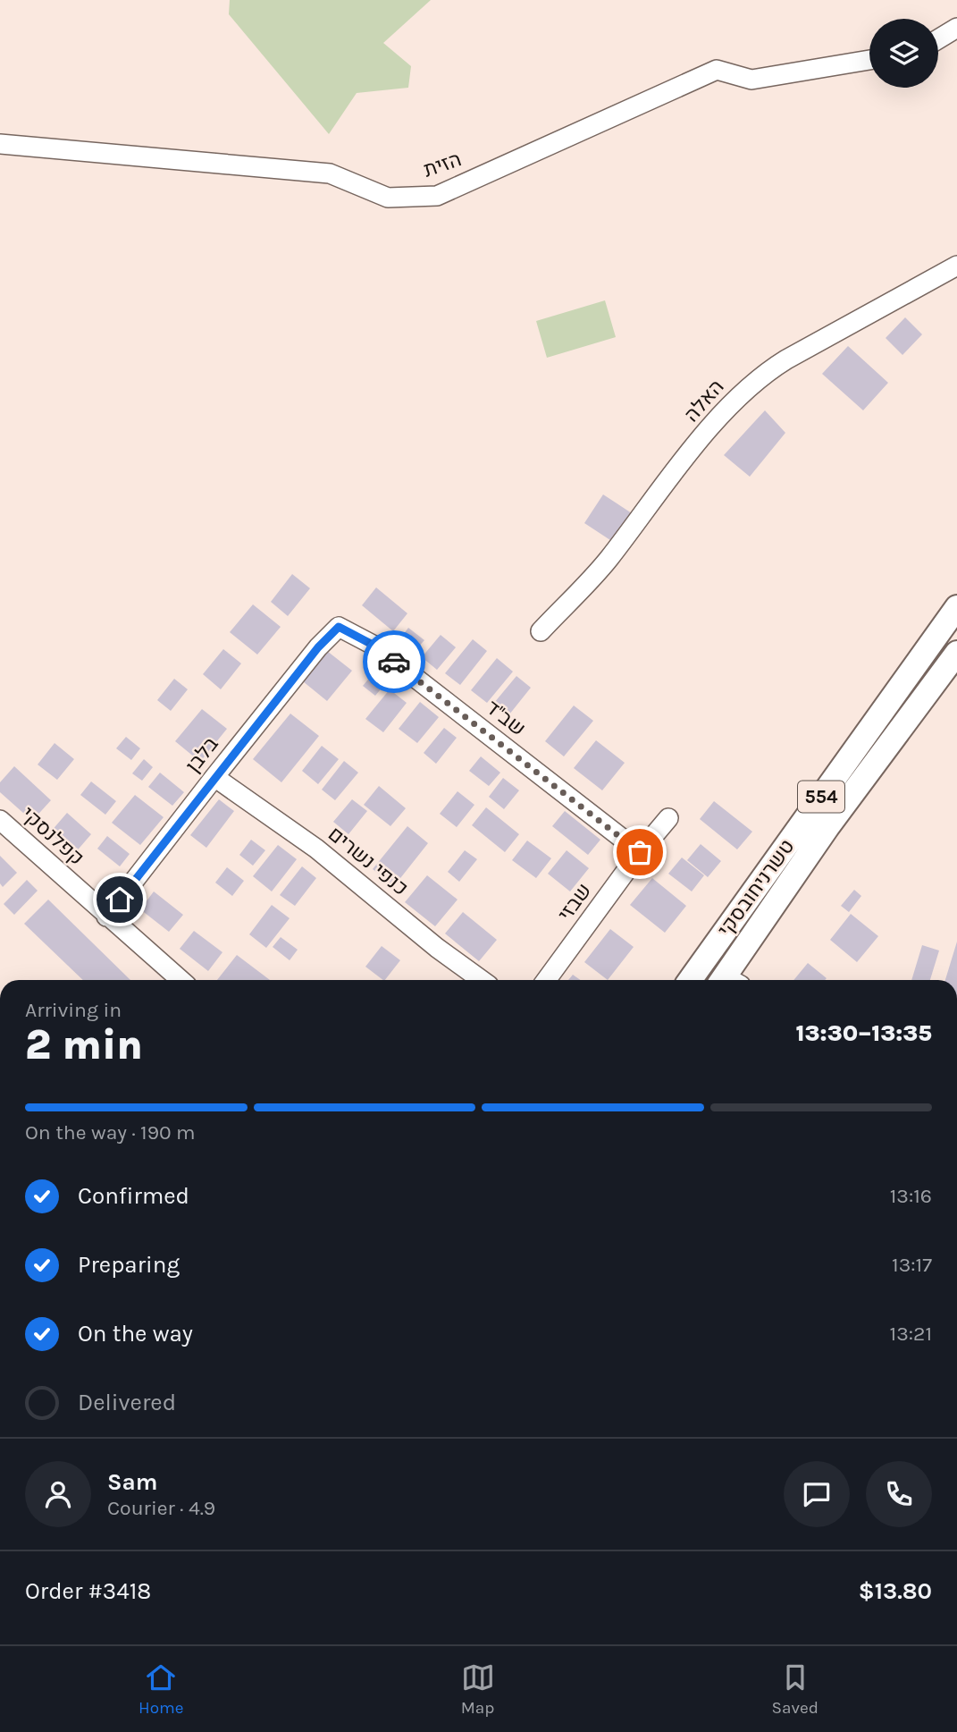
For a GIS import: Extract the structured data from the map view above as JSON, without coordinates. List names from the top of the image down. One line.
{"streets":{"main road":["554","טשרניחובסקי"],"street":["הזית","האלה","שב''ד","בלבן","קפלנסקי","כנפי נשרים","שבזי"]},"crossings":[["שב''ד","בלבן"],["שב''ד","שבזי"],["בלבן","קפלנסקי"],["בלבן","כנפי נשרים"]],"page":{"heading":["2 min","Arriving in","13:30–13:35"],"panel":["Sam","Courier · 4.9","Order #3418","$13.80"],"bar":"On the way · 190 m","list":[["Confirmed","13:16"],["Preparing","13:17"],["On the way","13:21"],"Delivered"],"tabs":["Home","Map","Saved"]}}
